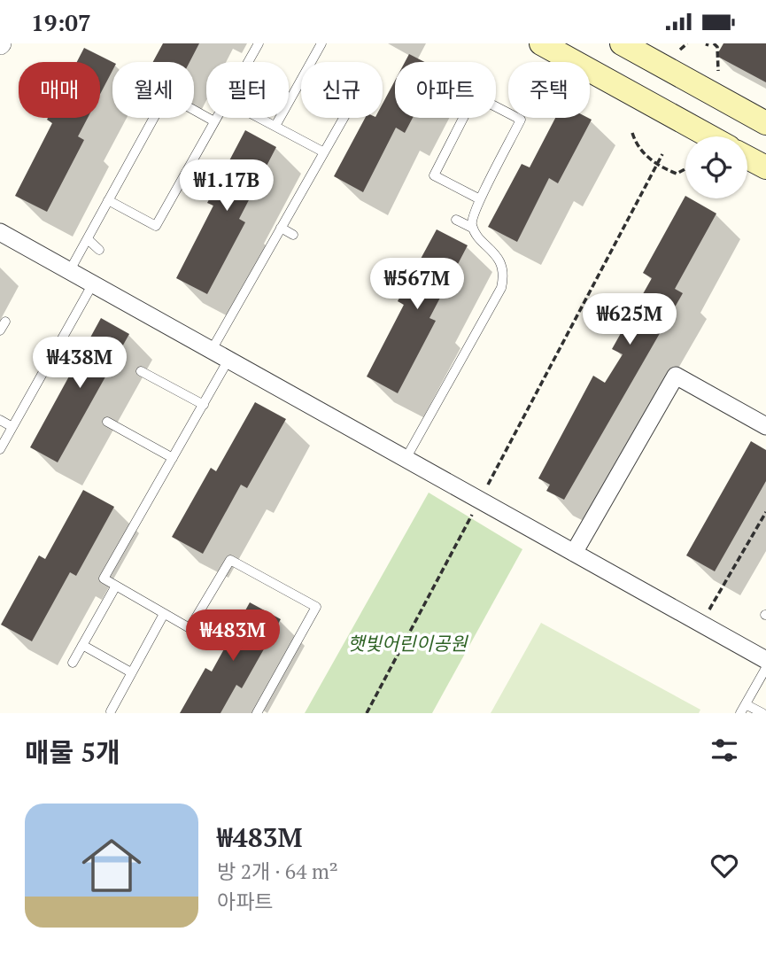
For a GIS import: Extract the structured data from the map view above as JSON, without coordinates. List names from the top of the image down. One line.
{"parks":["햇빛어린이공원"],"page":{"status":"19:07","chip":["매매","월세","필터","신규","아파트","주택"],"price":["₩1.17B","₩567M","₩625M","₩438M","₩483M"],"heading":"매물 5개","list":[{"name":"₩483M","note":"방 2개 · 64 m² · 아파트"}]}}
